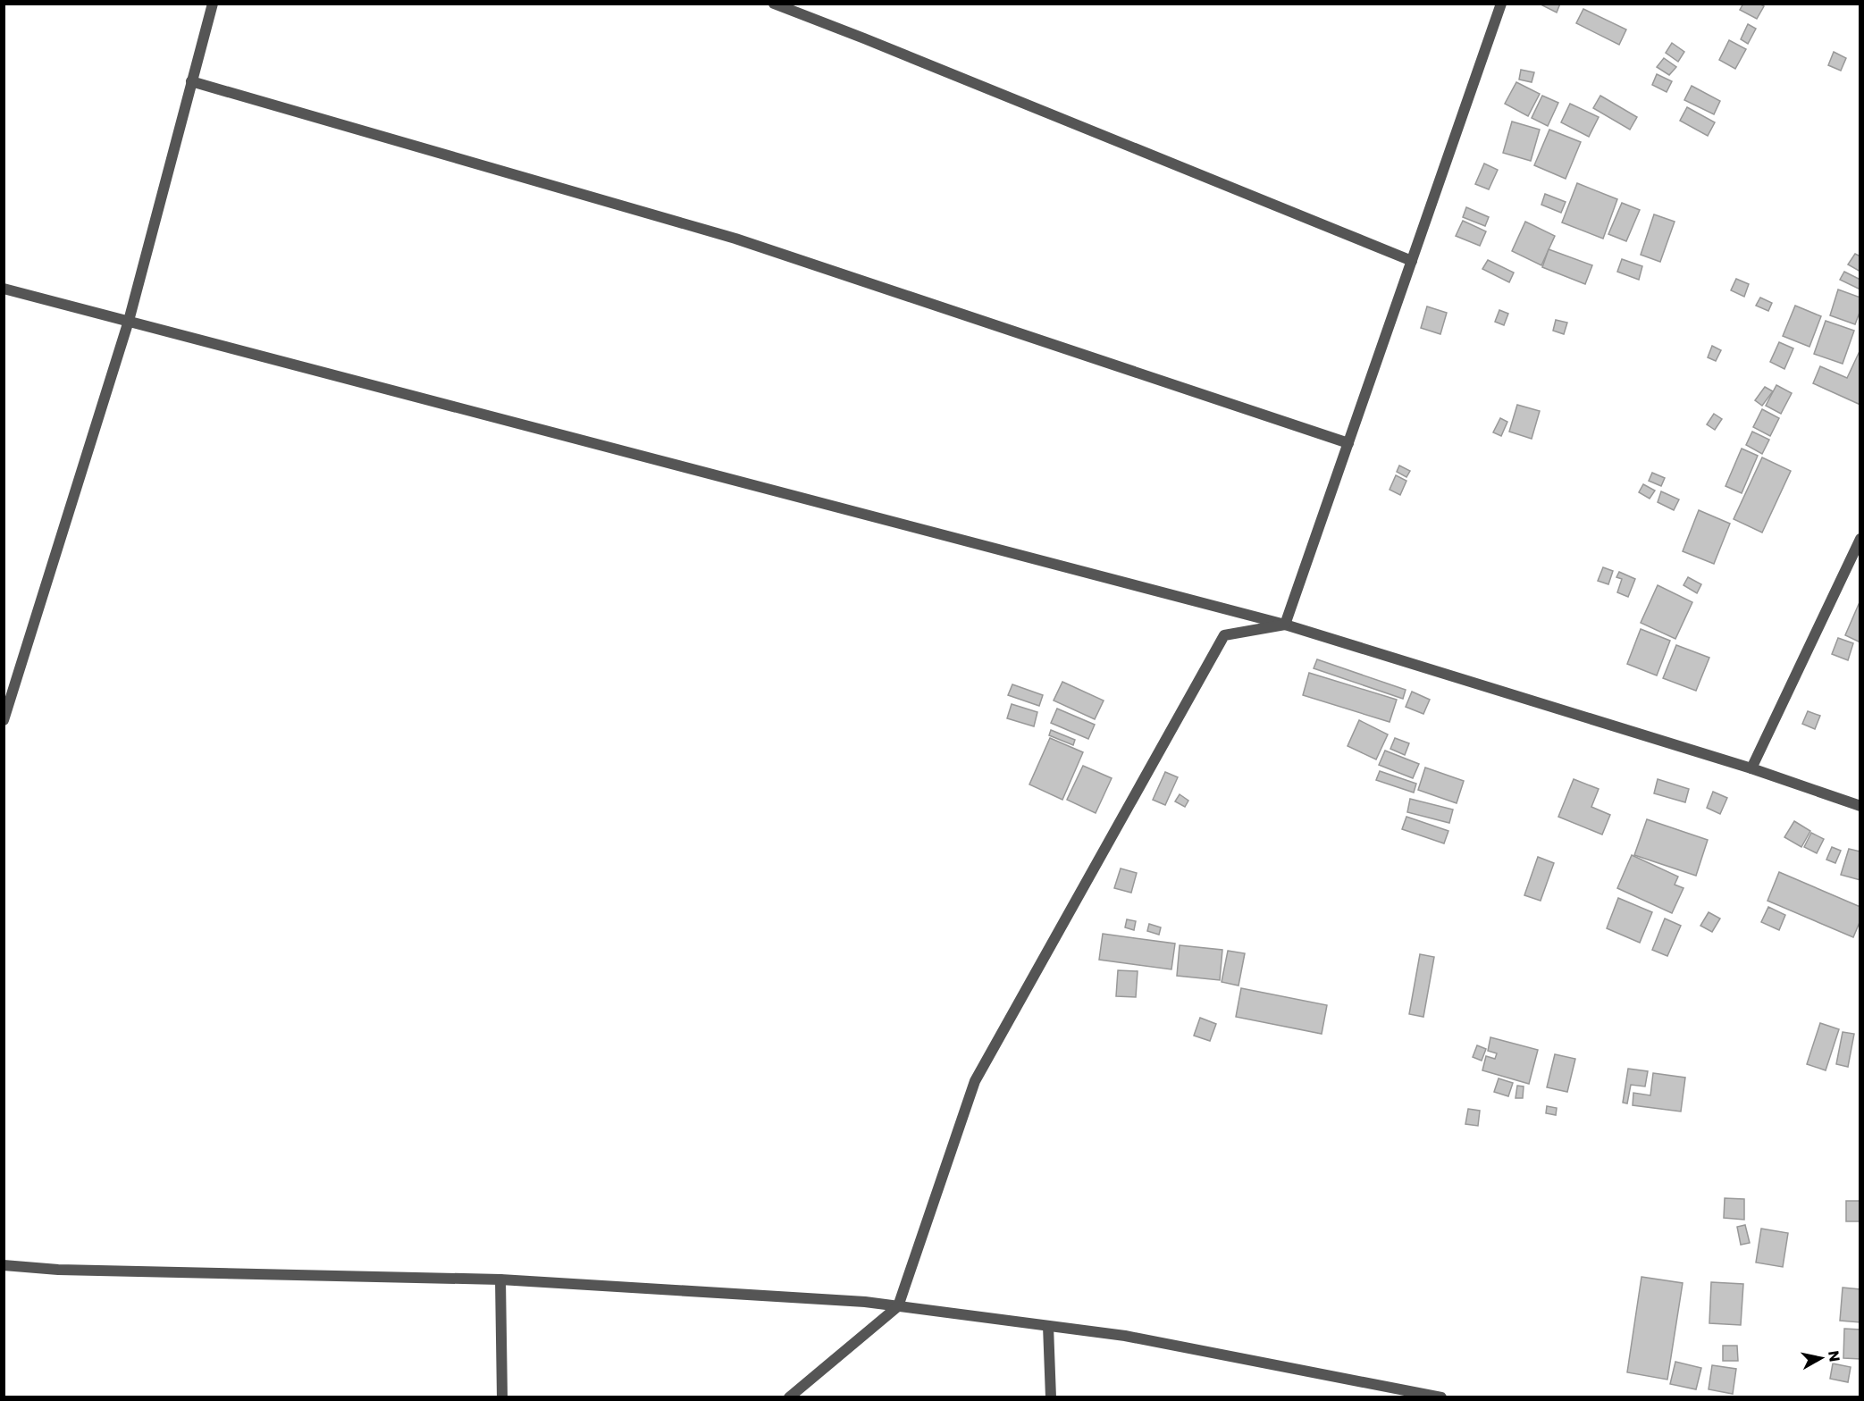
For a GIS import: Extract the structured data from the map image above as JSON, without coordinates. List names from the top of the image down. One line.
{"north":"right"}
